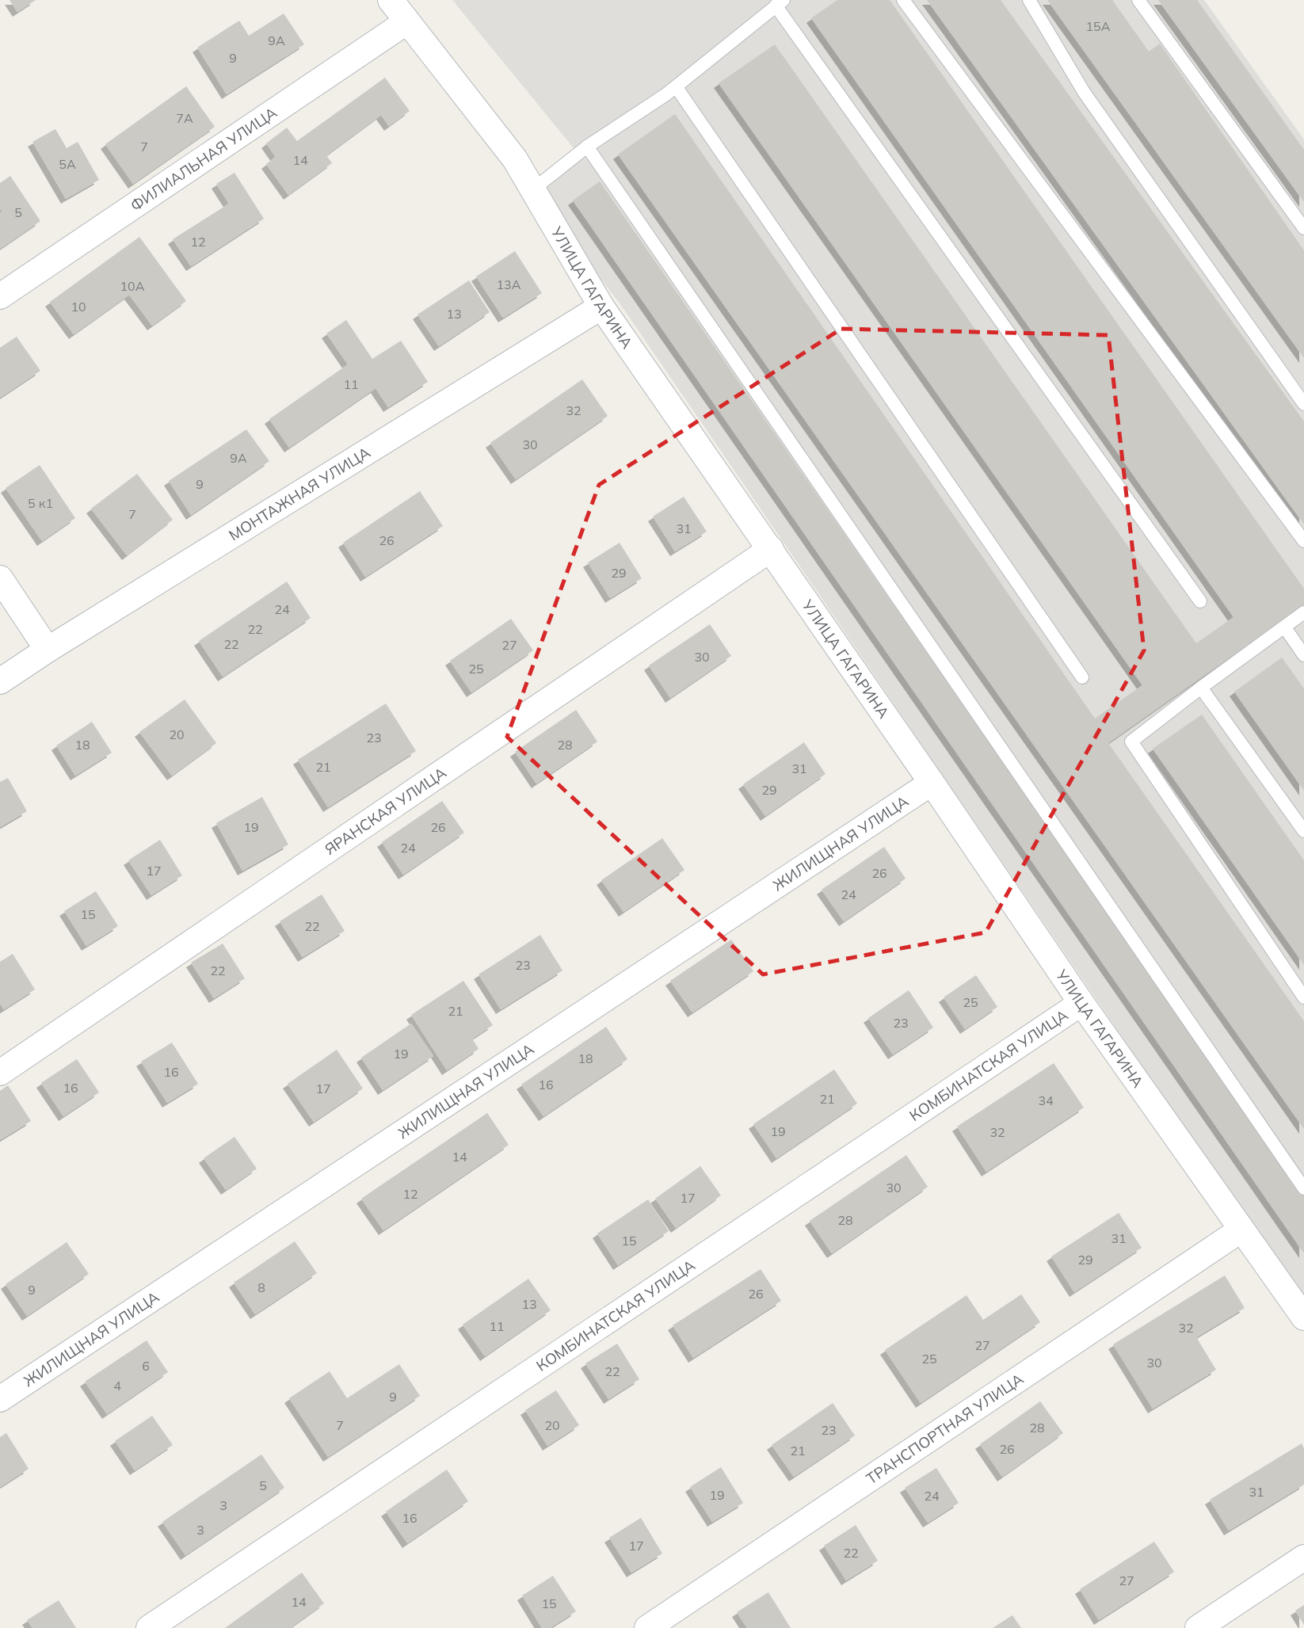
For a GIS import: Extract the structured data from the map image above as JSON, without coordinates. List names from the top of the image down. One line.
{"streets":{"street":["ФИЛИАЛЬНАЯ УЛИЦА","УЛИЦА ГАГАРИНА","МОНТАЖНАЯ УЛИЦА","ЯРАНСКАЯ УЛИЦА","ЖИЛИЩНАЯ УЛИЦА","КОМБИНАТСКАЯ УЛИЦА","ТРАНСПОРТНАЯ УЛИЦА"]},"crossings":[["ФИЛИАЛЬНАЯ УЛИЦА","УЛИЦА ГАГАРИНА"],["УЛИЦА ГАГАРИНА","МОНТАЖНАЯ УЛИЦА"],["УЛИЦА ГАГАРИНА","ЯРАНСКАЯ УЛИЦА"],["УЛИЦА ГАГАРИНА","ЖИЛИЩНАЯ УЛИЦА"],["УЛИЦА ГАГАРИНА","КОМБИНАТСКАЯ УЛИЦА"],["УЛИЦА ГАГАРИНА","ТРАНСПОРТНАЯ УЛИЦА"]],"house_numbers":["15А","9А","9","7А","7","14","5А","5","12","13А","10А","10","13","11","32","30","9А","9","5 к1","7","31","26","29","24","22","22","27","30","25","20","23","18","28","21","31","29","19","26","24","17","26","24","15","22","23","22","25","21","23","19","18","16","16","16","17","21","34","19","32","14","30","12","17","28","31","15","29","8","9","26","13","11","32","27","25","30","6","22","4","9","7","20","28","23","26","21","5","31","19","24","3","16","3","17","22","27","14","15"]}
